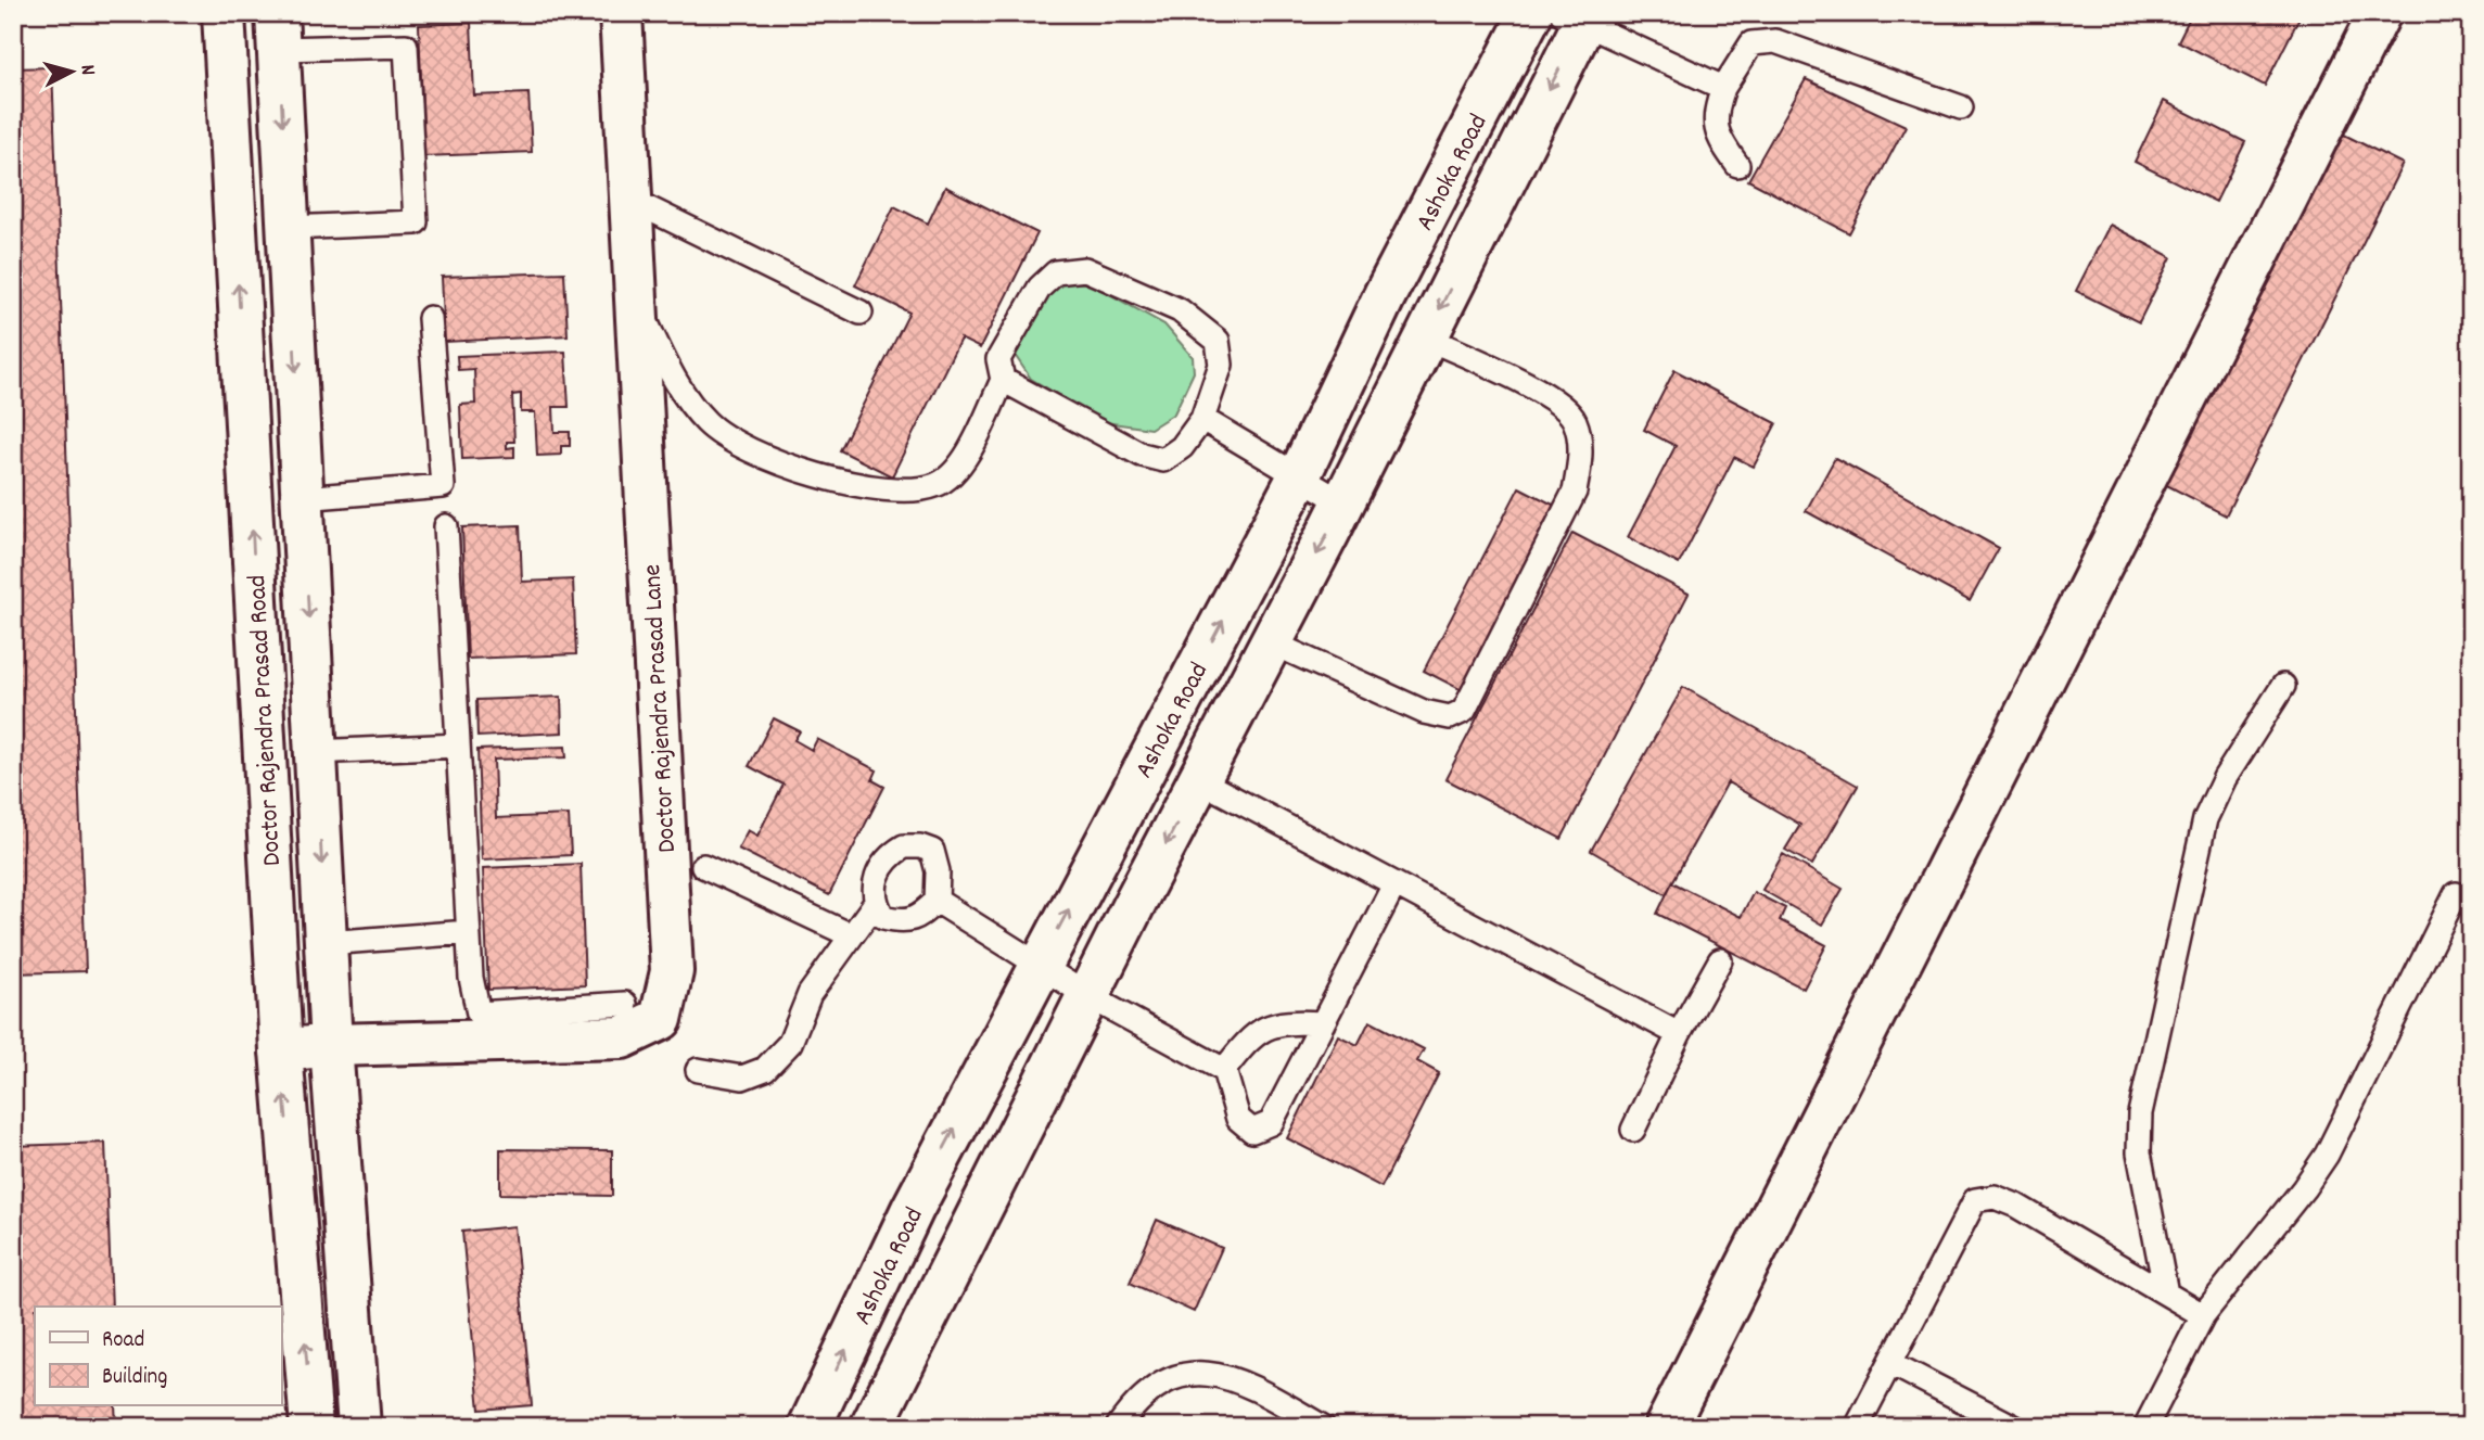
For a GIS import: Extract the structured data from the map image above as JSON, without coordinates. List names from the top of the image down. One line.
{"streets":{"main road":["Ashoka Road","Doctor Rajendra Prasad Lane","Doctor Rajendra Prasad Road"]},"crossings":[["Doctor Rajendra Prasad Lane","Doctor Rajendra Prasad Road"]],"legend":["Road","Building"],"north":"right"}
